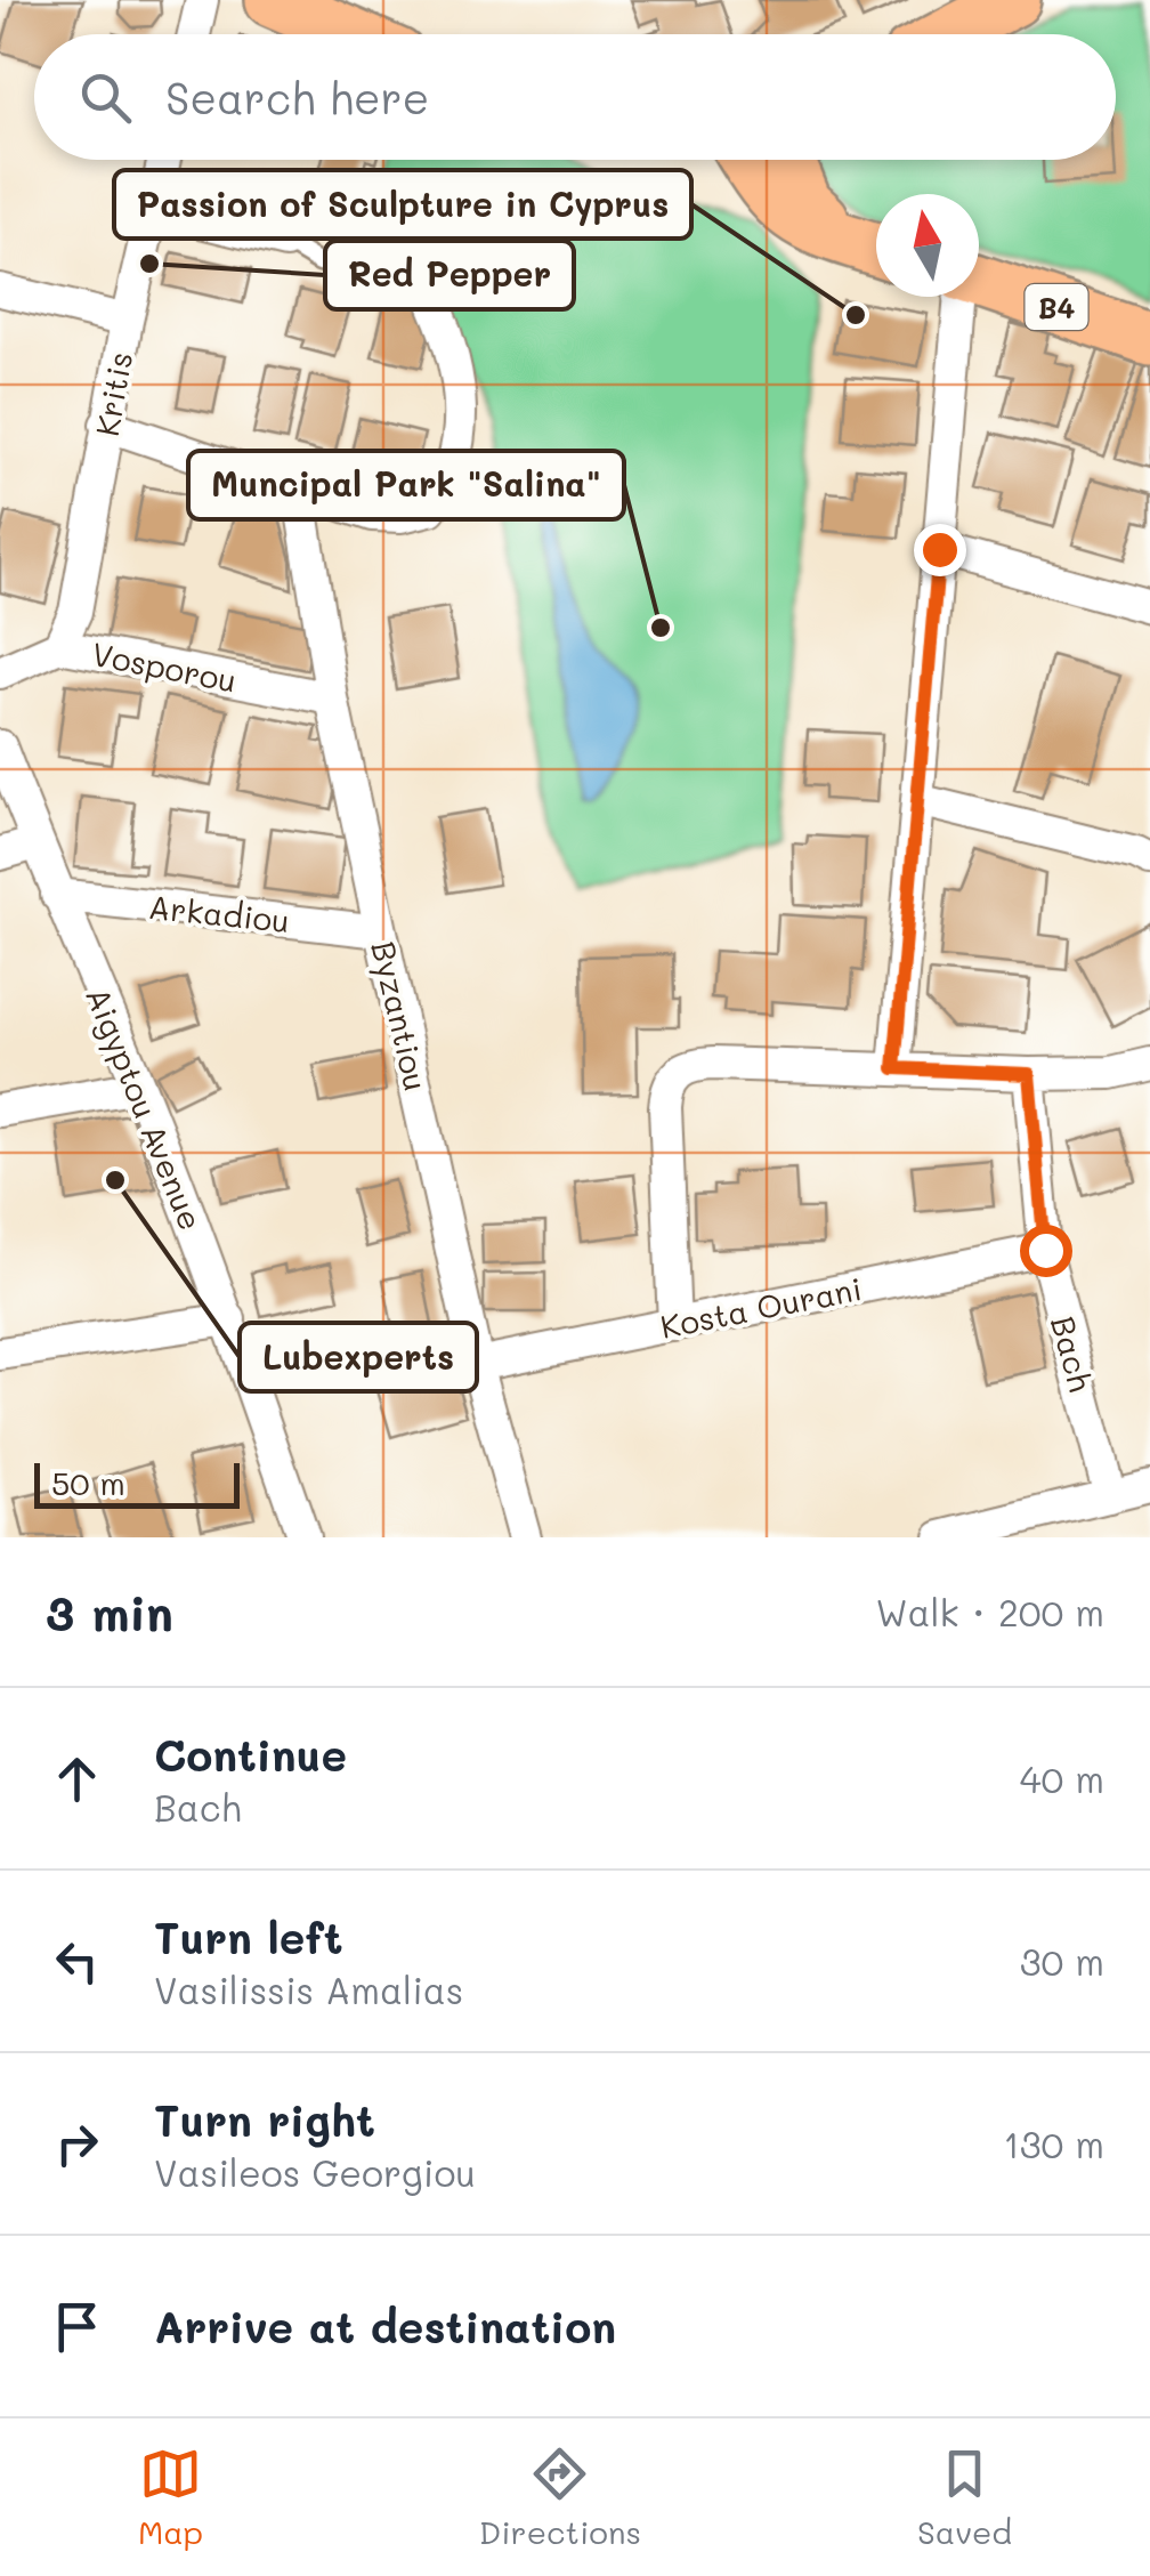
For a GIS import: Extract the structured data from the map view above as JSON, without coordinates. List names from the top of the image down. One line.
{"streets":{"main road":["B4"],"street":["Kritis","Vosporou","Arkadiou","Byzantiou","Aigyptou Avenue","Kosta Ourani","Bach"]},"crossings":[["Kritis","Vosporou"],["Vosporou","Byzantiou"],["Arkadiou","Byzantiou"],["Arkadiou","Aigyptou Avenue"],["Byzantiou","Kosta Ourani"],["Kosta Ourani","Bach"]],"places":["Red Pepper","Passion of Sculpture in Cyprus","Muncipal Park \"Salina\"","Lubexperts"],"scale_bar":"50 m","north":"top","page":{"search":"Search here","scale":"50 m","heading":["3 min","Walk · 200 m"],"list":[["Continue","Bach","40 m"],["Turn left","Vasilissis Amalias","30 m"],["Turn right","Vasileos Georgiou","130 m"],"Arrive at destination"],"nav":["Map","Directions","Saved"]}}
